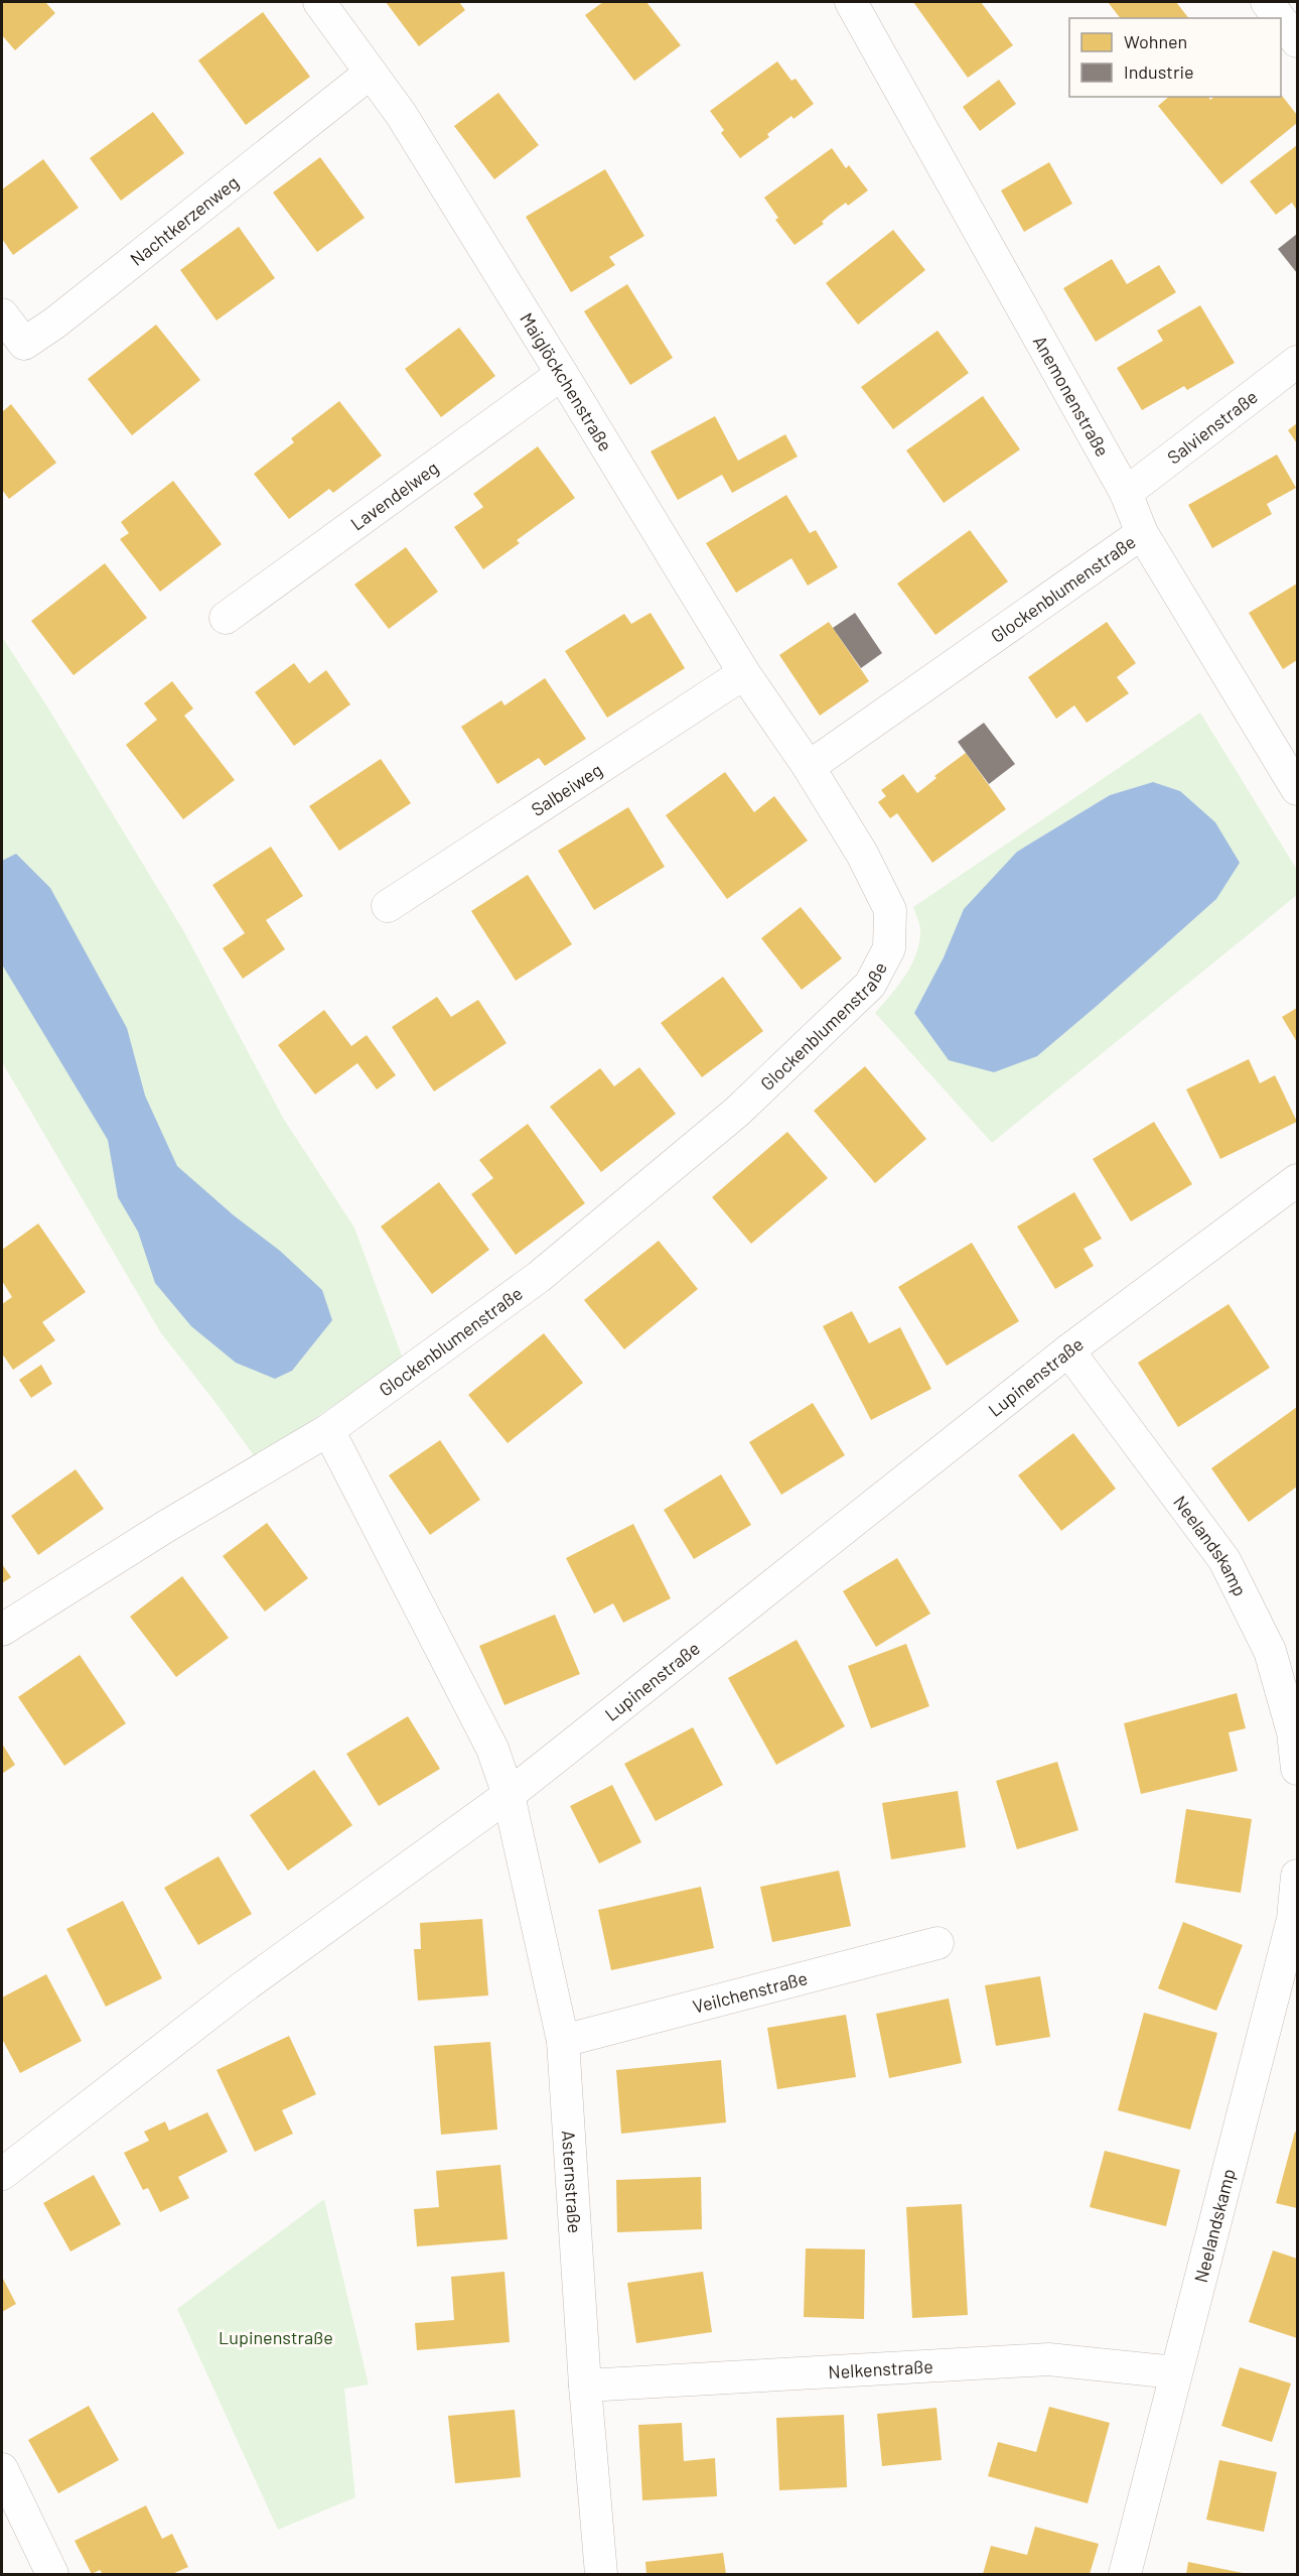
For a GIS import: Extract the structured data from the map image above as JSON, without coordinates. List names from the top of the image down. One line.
{"streets":{"street":["Nachtkerzenweg","Maiglöckchenstraße","Anemonenstraße","Salvienstraße","Lavendelweg","Glockenblumenstraße","Salbeiweg","Lupinenstraße","Neelandskamp","Veilchenstraße","Asternstraße","Nelkenstraße"]},"crossings":[["Nachtkerzenweg","Maiglöckchenstraße"],["Maiglöckchenstraße","Lavendelweg"],["Maiglöckchenstraße","Glockenblumenstraße"],["Maiglöckchenstraße","Salbeiweg"],["Anemonenstraße","Salvienstraße"],["Anemonenstraße","Glockenblumenstraße"],["Lupinenstraße","Neelandskamp"],["Lupinenstraße","Asternstraße"],["Neelandskamp","Nelkenstraße"],["Veilchenstraße","Asternstraße"],["Asternstraße","Nelkenstraße"]],"parks":["Lupinenstraße"],"legend":["Wohnen","Industrie"]}
